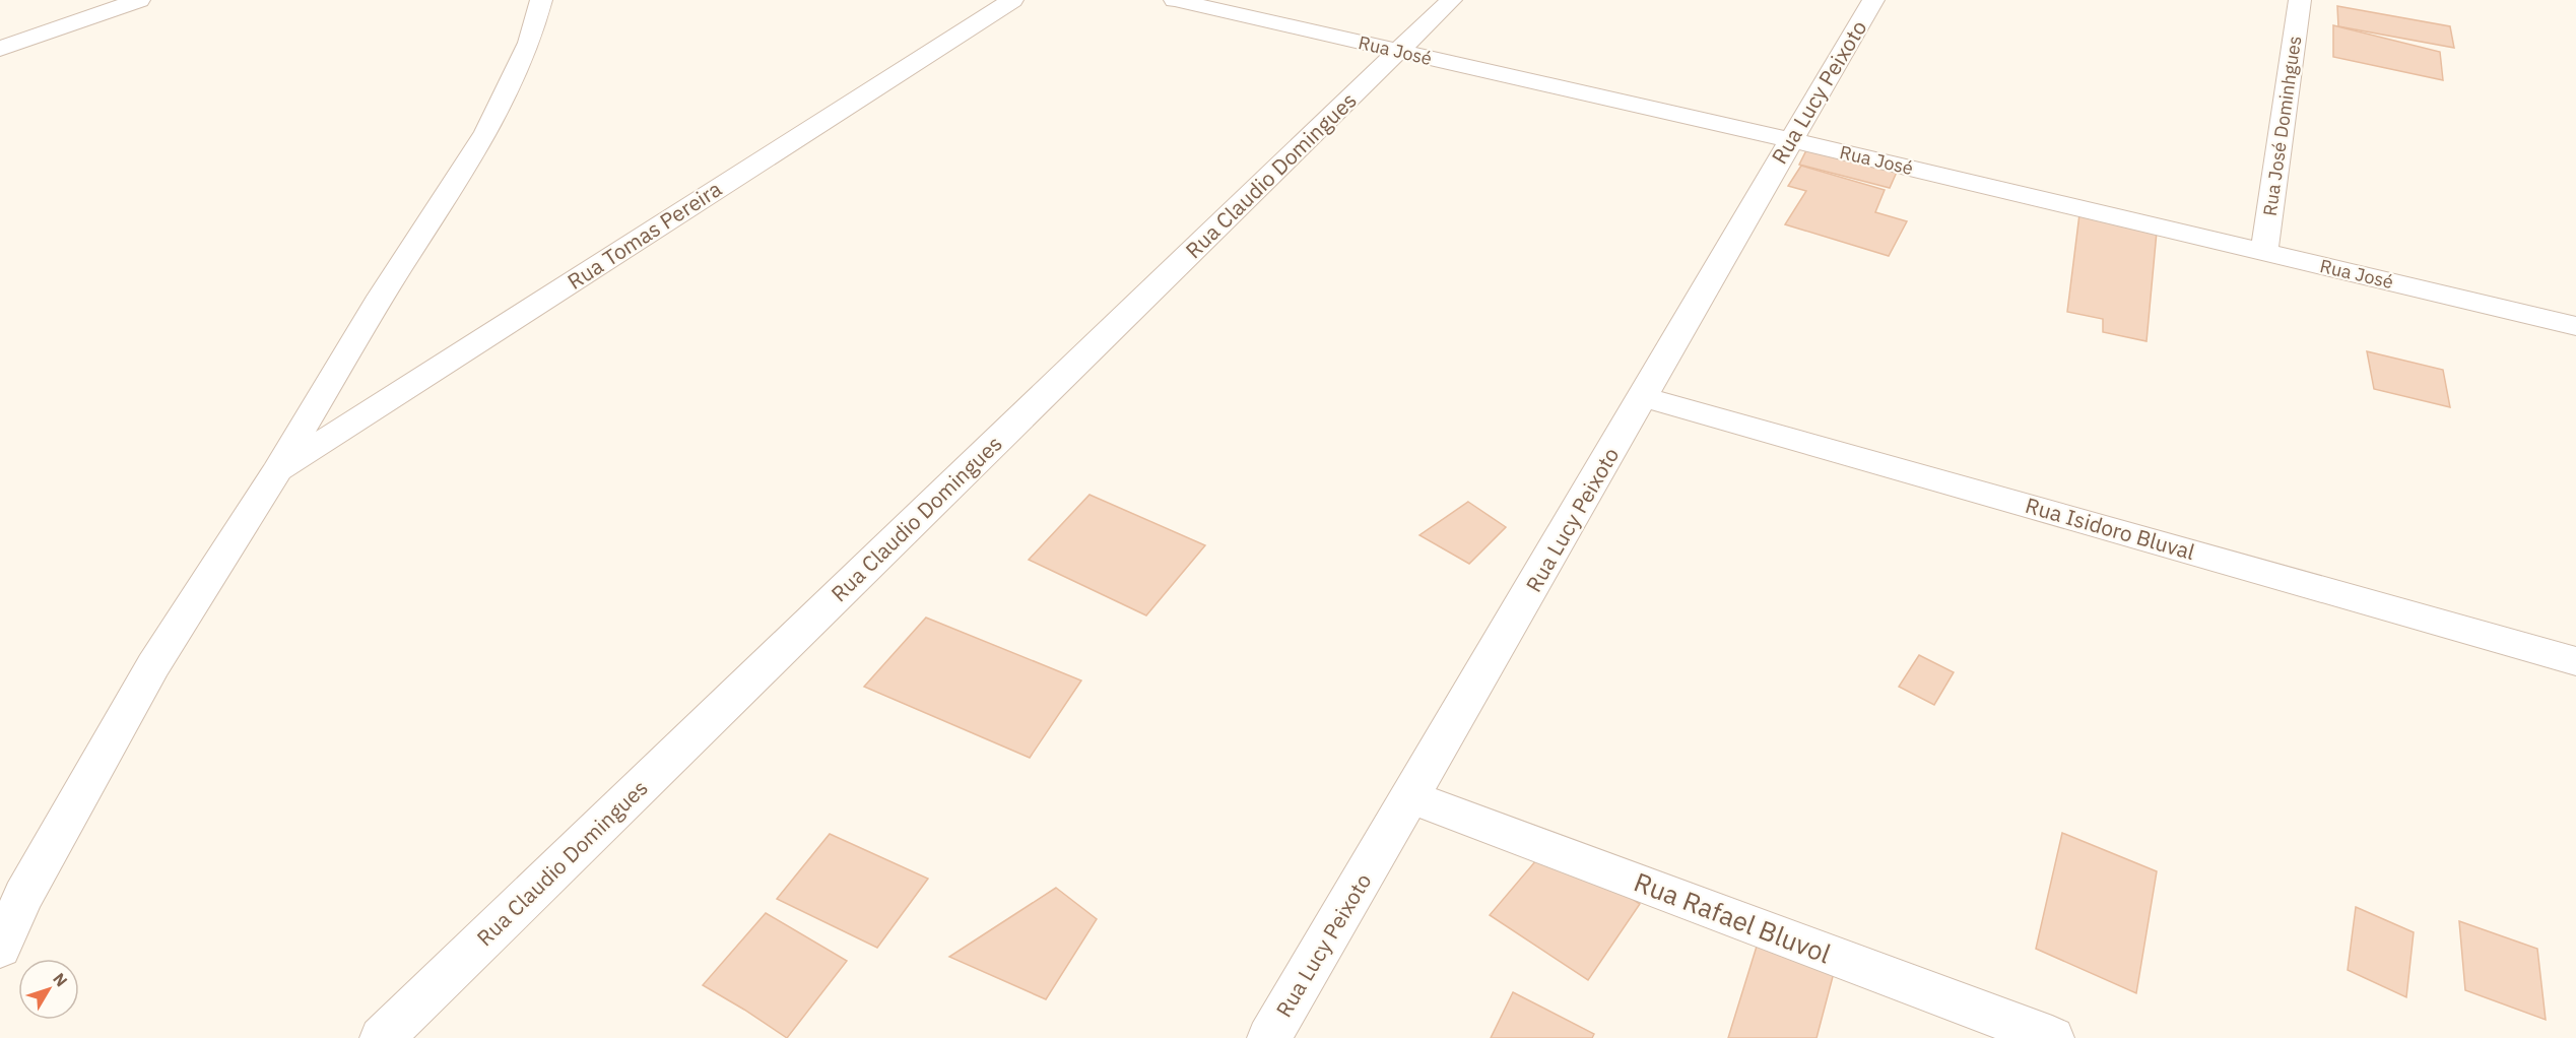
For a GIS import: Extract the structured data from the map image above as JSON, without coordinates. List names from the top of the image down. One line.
{"streets":{"street":["Rua José","Rua Lucy Peixoto","Rua José Dominhgues","Rua Claudio Domingues","Rua Tomas Pereira","Rua Isidoro Bluval","Rua Rafael Bluvol"]},"crossings":[["Rua José","Rua Lucy Peixoto"],["Rua José","Rua José Dominhgues"],["Rua José","Rua Claudio Domingues"],["Rua Lucy Peixoto","Rua Isidoro Bluval"],["Rua Lucy Peixoto","Rua Rafael Bluvol"]],"north":"top right"}
